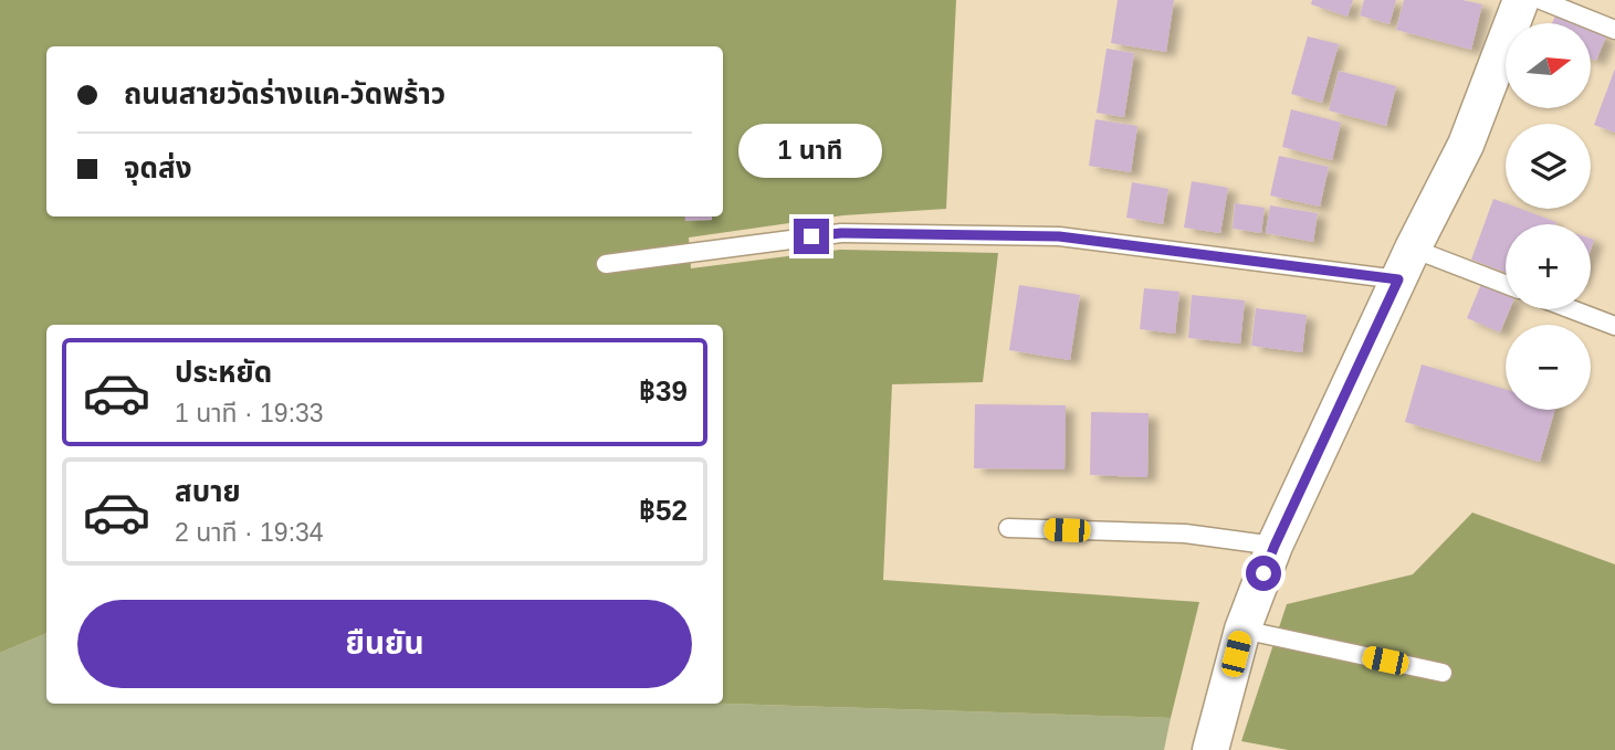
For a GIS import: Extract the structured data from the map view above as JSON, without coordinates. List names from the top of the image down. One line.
{"north":"right","page":{"map_buttons":["+","−"],"banner":["ถนนสายวัดร่างแค-วัดพร้าว","จุดส่ง"],"bubble":"1 นาที","list":[{"name":"ประหยัด","note":"1 นาที · 19:33","value":"฿39"},{"name":"สบาย","note":"2 นาที · 19:34","value":"฿52"}],"buttons":"ยืนยัน"}}
